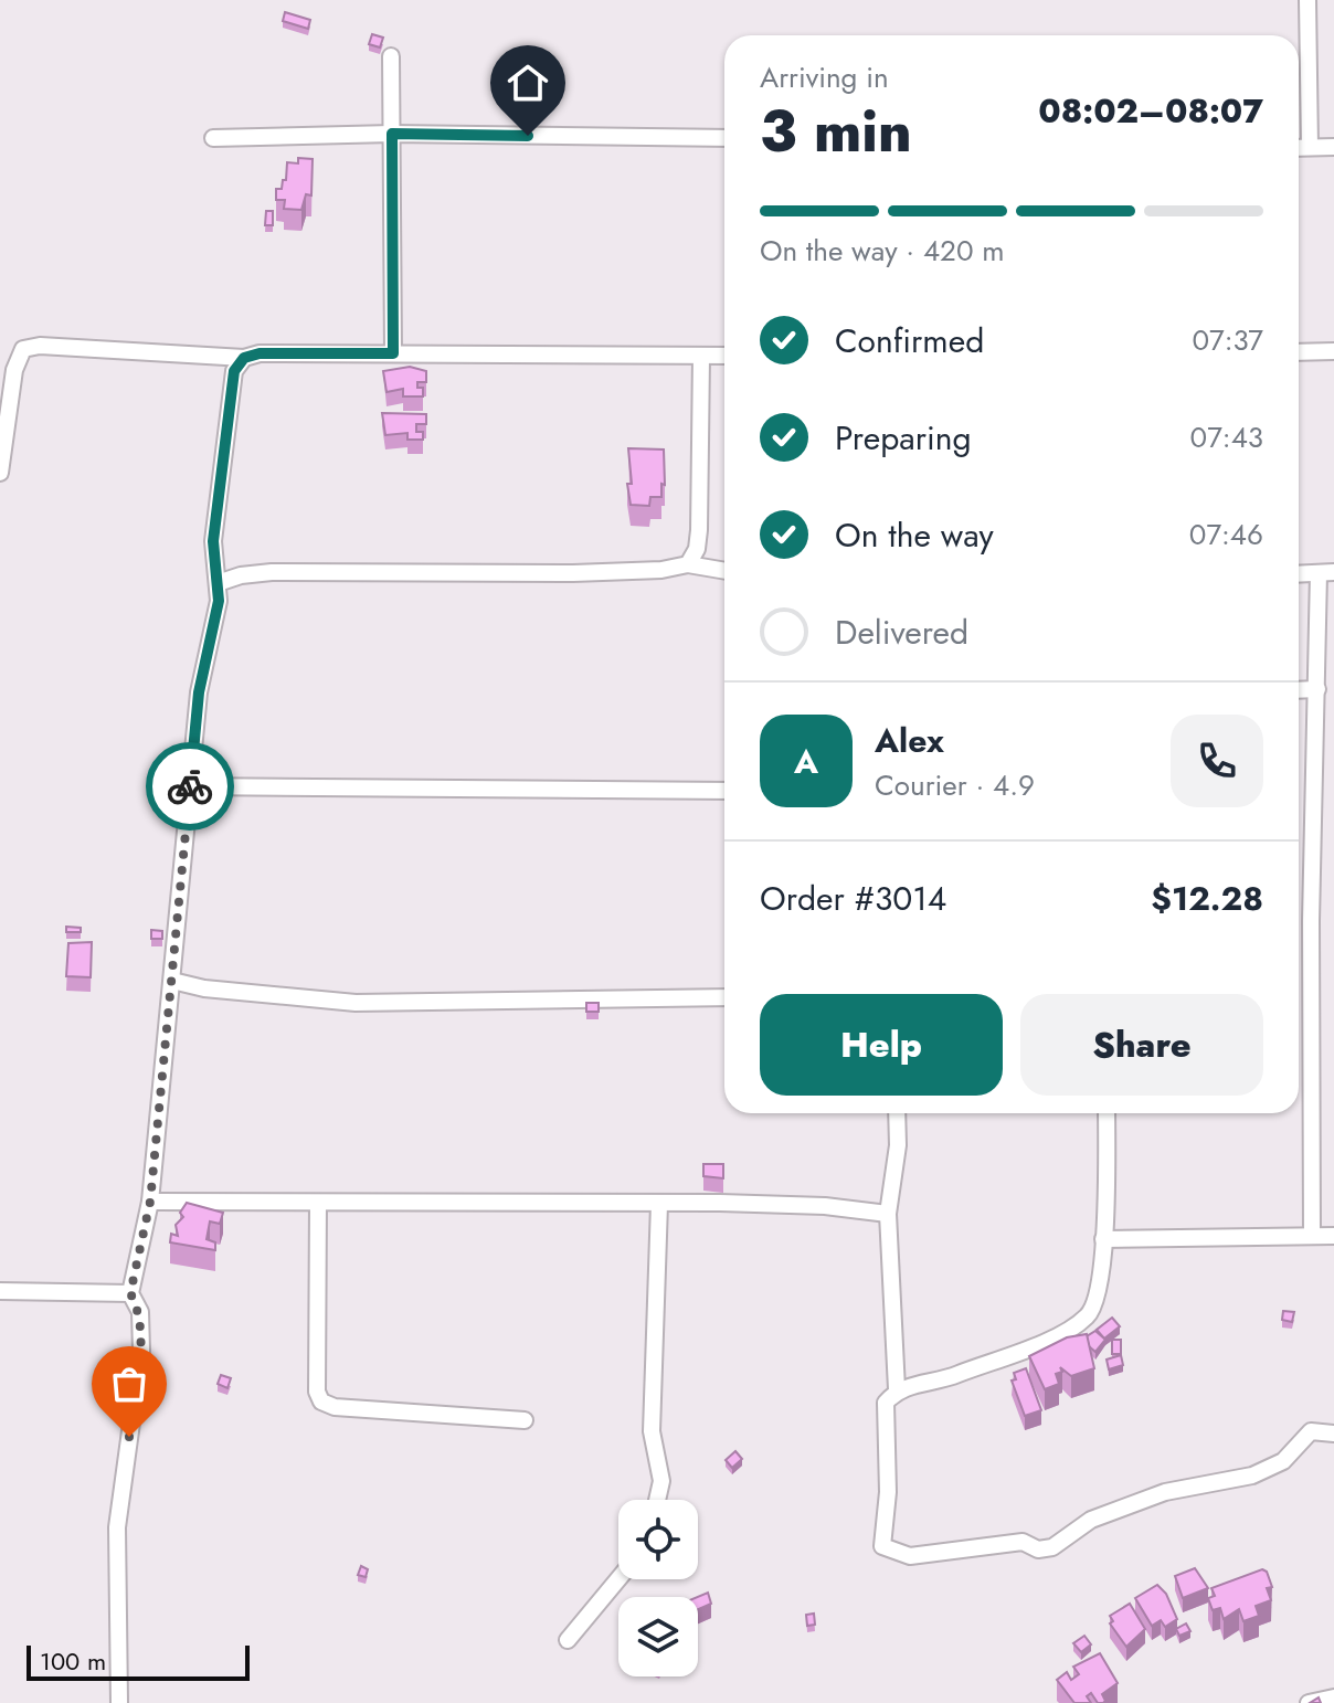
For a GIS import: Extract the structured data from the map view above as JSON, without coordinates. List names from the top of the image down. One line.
{"scale_bar":"100 m","page":{"heading":["3 min","Arriving in","08:02–08:07"],"panel":["Alex","Courier · 4.9","Order #3014","$12.28"],"bar":"On the way · 420 m","list":[["Confirmed","07:37"],["Preparing","07:43"],["On the way","07:46"],"Delivered"],"round":"A","buttons":["Help","Share"],"scale":"100 m"}}
